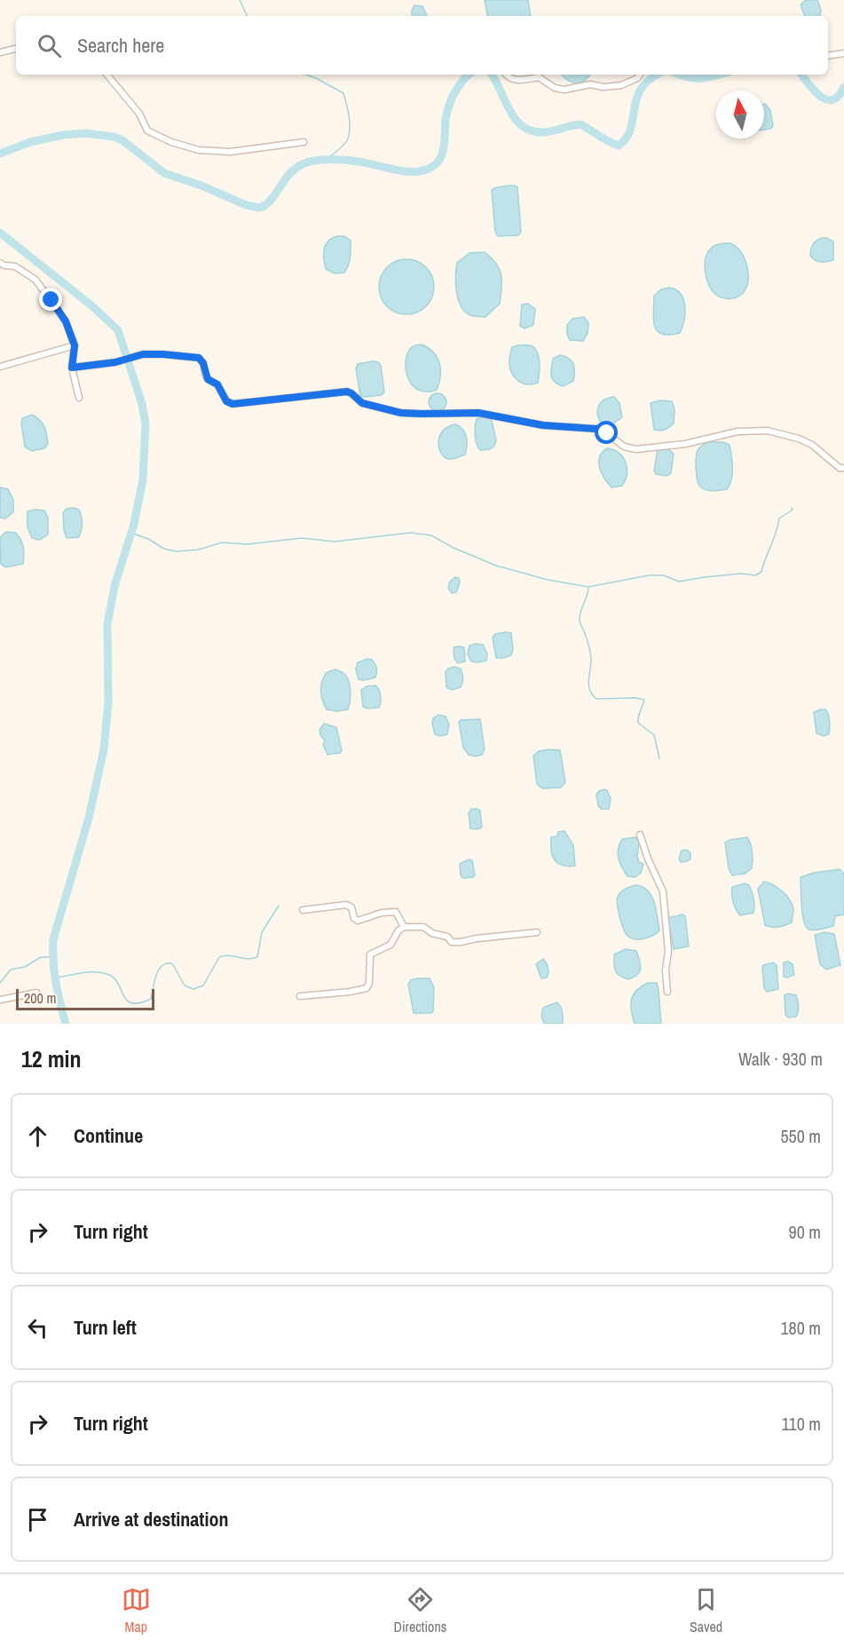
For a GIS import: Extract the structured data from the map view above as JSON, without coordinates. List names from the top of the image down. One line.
{"scale_bar":"200 m","north":"top","page":{"search":"Search here","scale":"200 m","heading":["12 min","Walk · 930 m"],"list":[["Continue","550 m"],["Turn right","90 m"],["Turn left","180 m"],["Turn right","110 m"],"Arrive at destination"],"nav":["Map","Directions","Saved"]}}
